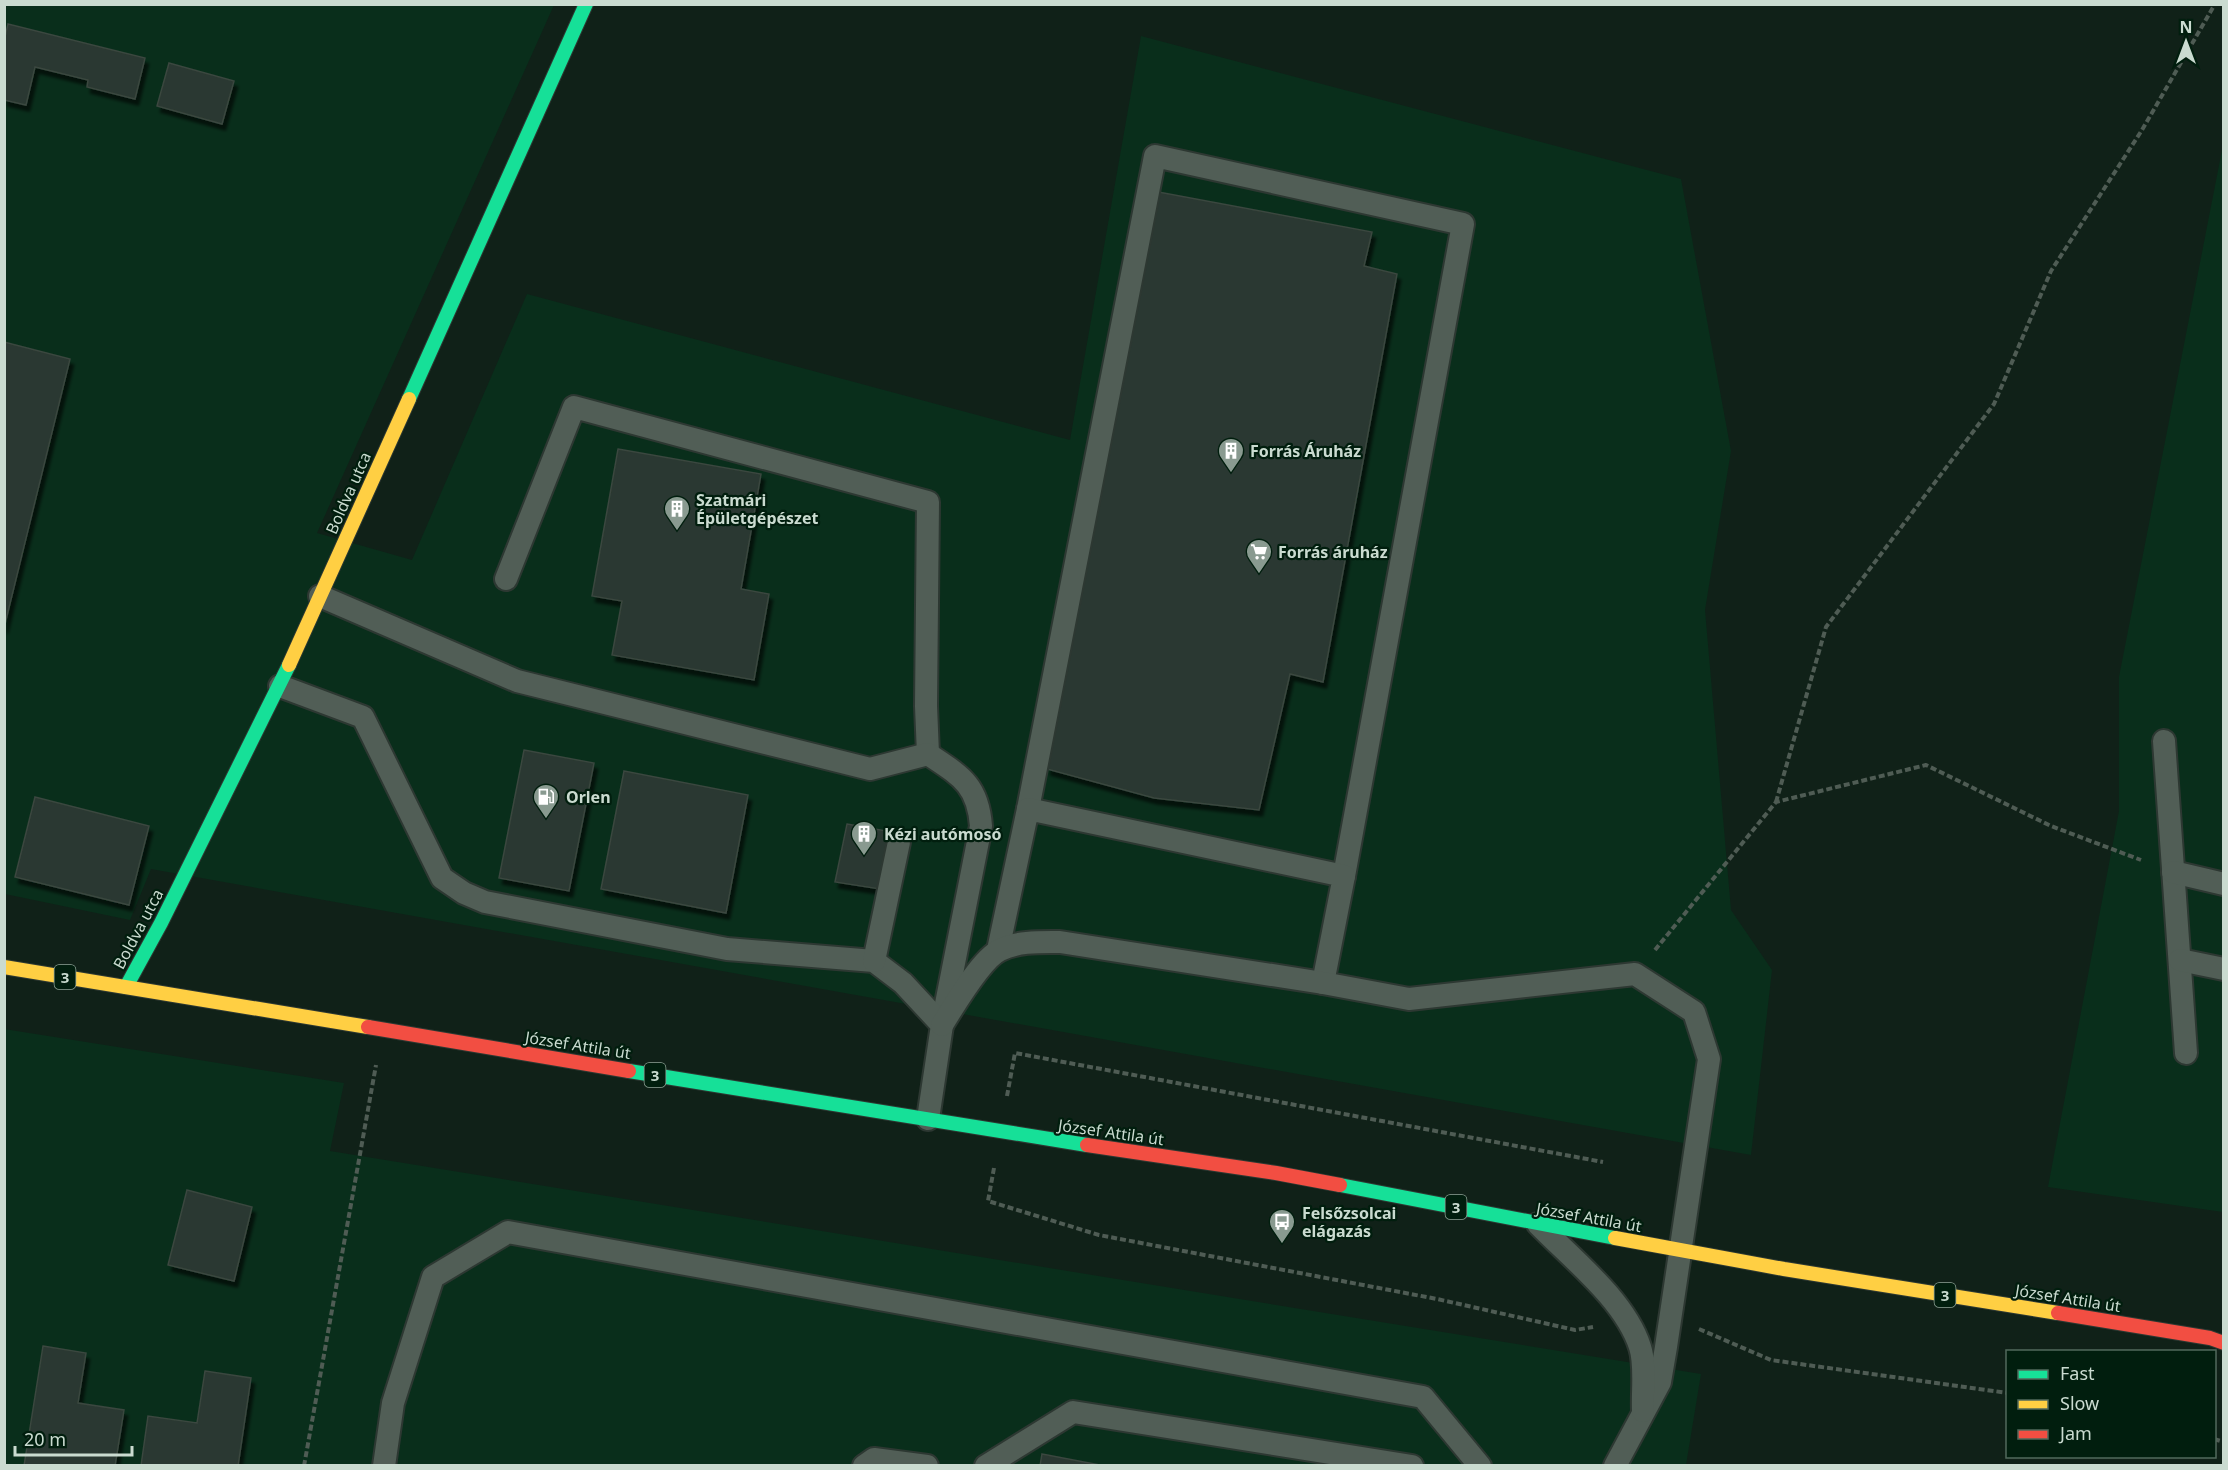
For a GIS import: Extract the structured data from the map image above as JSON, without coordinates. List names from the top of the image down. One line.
{"streets":{"main road":["Boldva utca","3","József Attila út"]},"crossings":[["Boldva utca","József Attila út"]],"places":{"building":["Forrás Áruház","Szatmári Épületgépészet","Kézi autómosó"],"supermarket":["Forrás áruház"],"fuel station":["Orlen"],"bus stop":["Felsőzsolcai elágazás"]},"legend":["Fast","Slow","Jam"],"scale_bar":"20 m","north":"top"}
